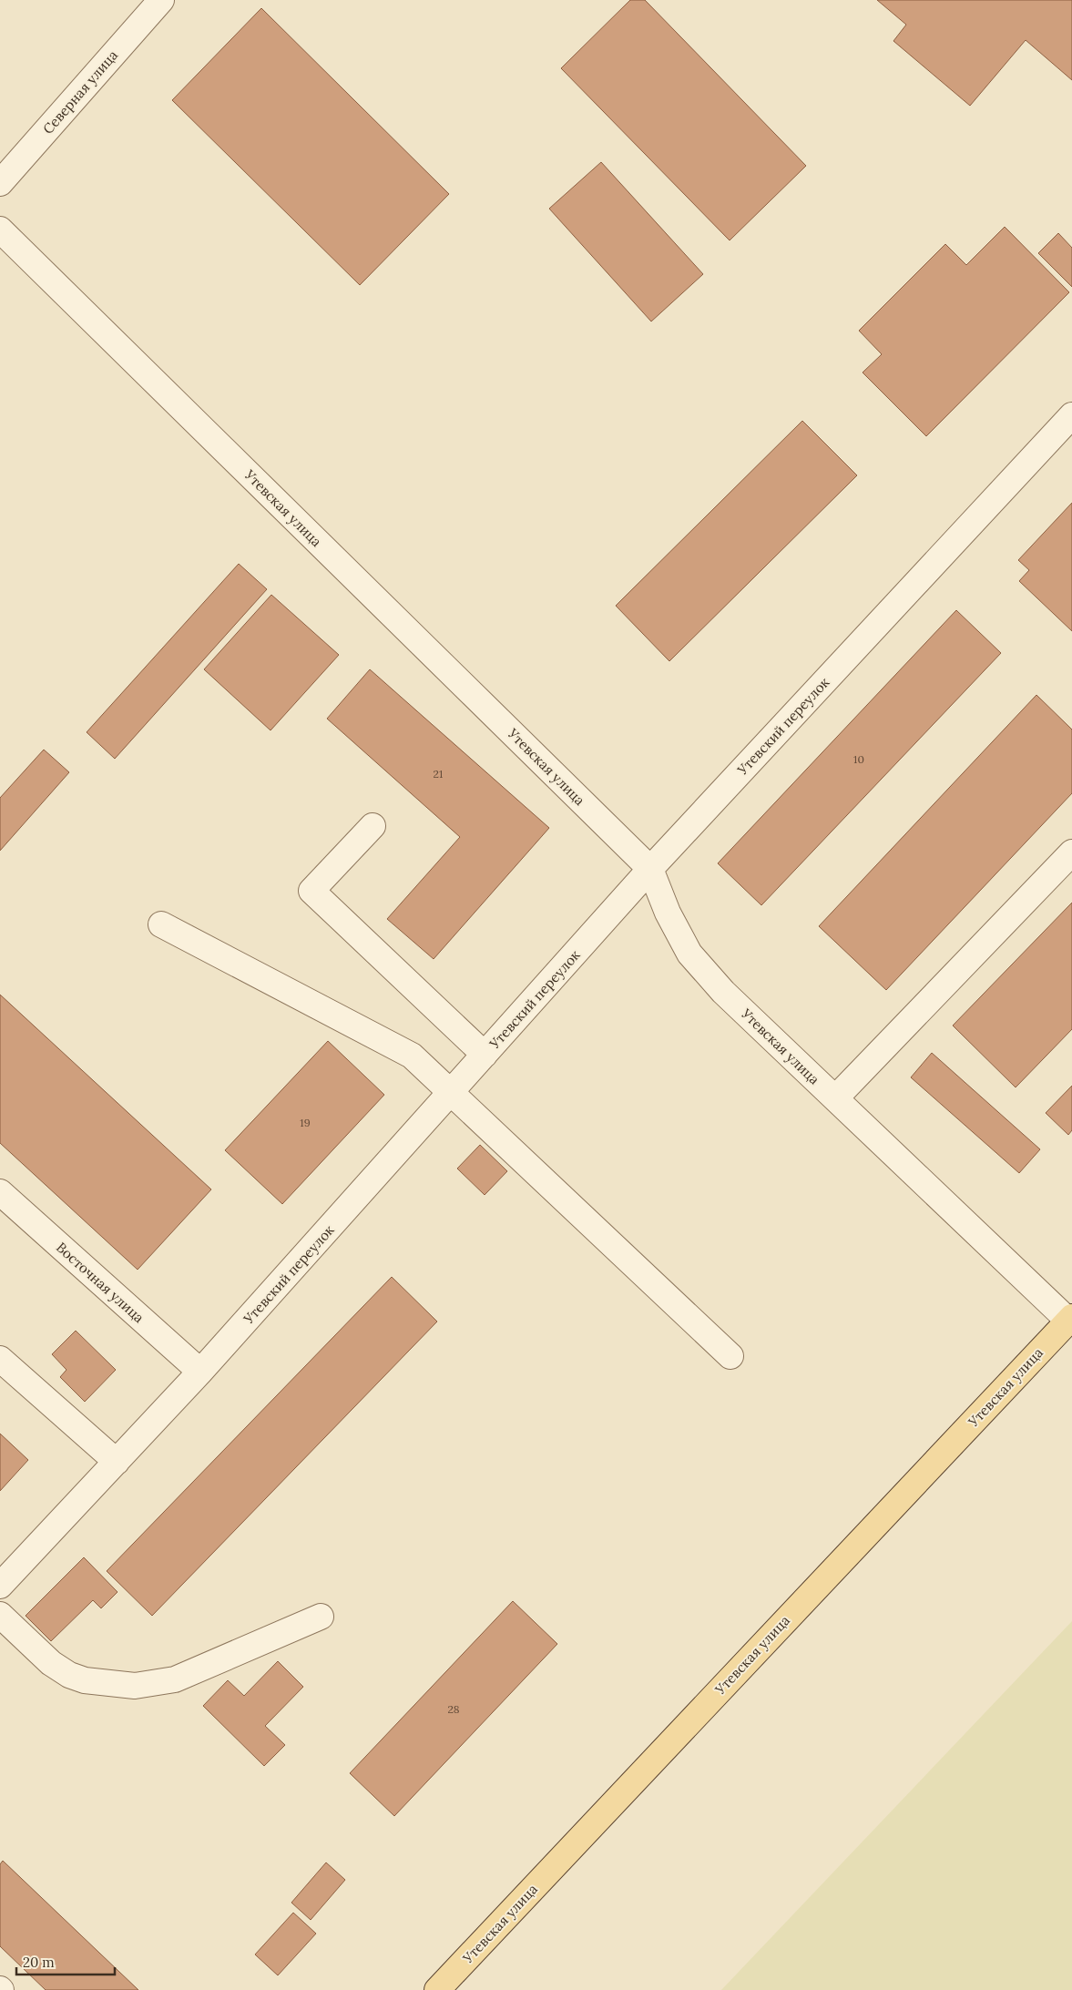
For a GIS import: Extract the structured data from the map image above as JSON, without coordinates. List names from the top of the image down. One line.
{"streets":{"main road":["Утевская улица"],"street":["Северная улица","Утевский переулок","Восточная улица"]},"crossings":[["Утевская улица","Утевский переулок"],["Утевский переулок","Восточная улица"]],"house_numbers":["10","21","19","28"],"scale_bar":"20 m"}
